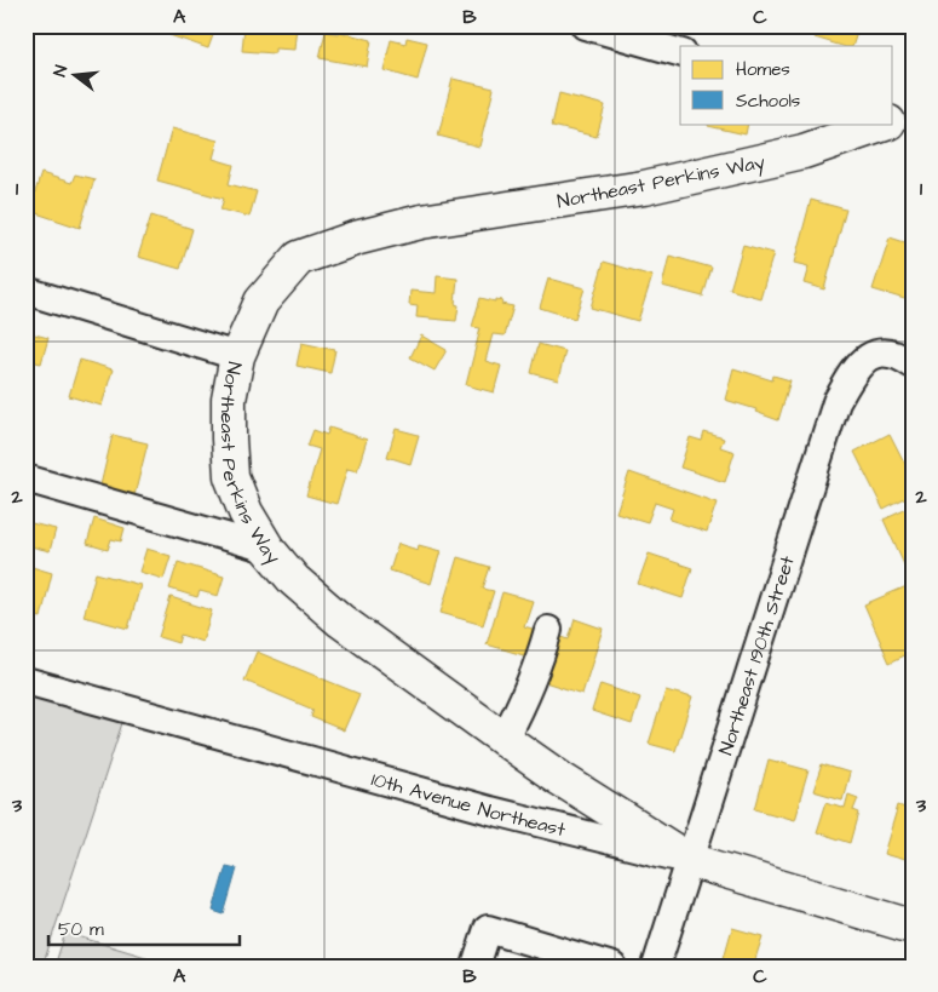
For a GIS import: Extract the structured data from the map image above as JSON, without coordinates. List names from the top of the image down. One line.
{"streets":{"main road":["Northeast Perkins Way","10th Avenue Northeast"],"street":["Northeast 190th Street"]},"crossings":[["Northeast Perkins Way","Northeast 190th Street"],["Northeast Perkins Way","10th Avenue Northeast"],["Northeast 190th Street","10th Avenue Northeast"]],"legend":["Homes","Schools"],"scale_bar":"50 m","north":"left","grid":{"columns":["A","B","C"],"rows":["1","2","3"]}}
